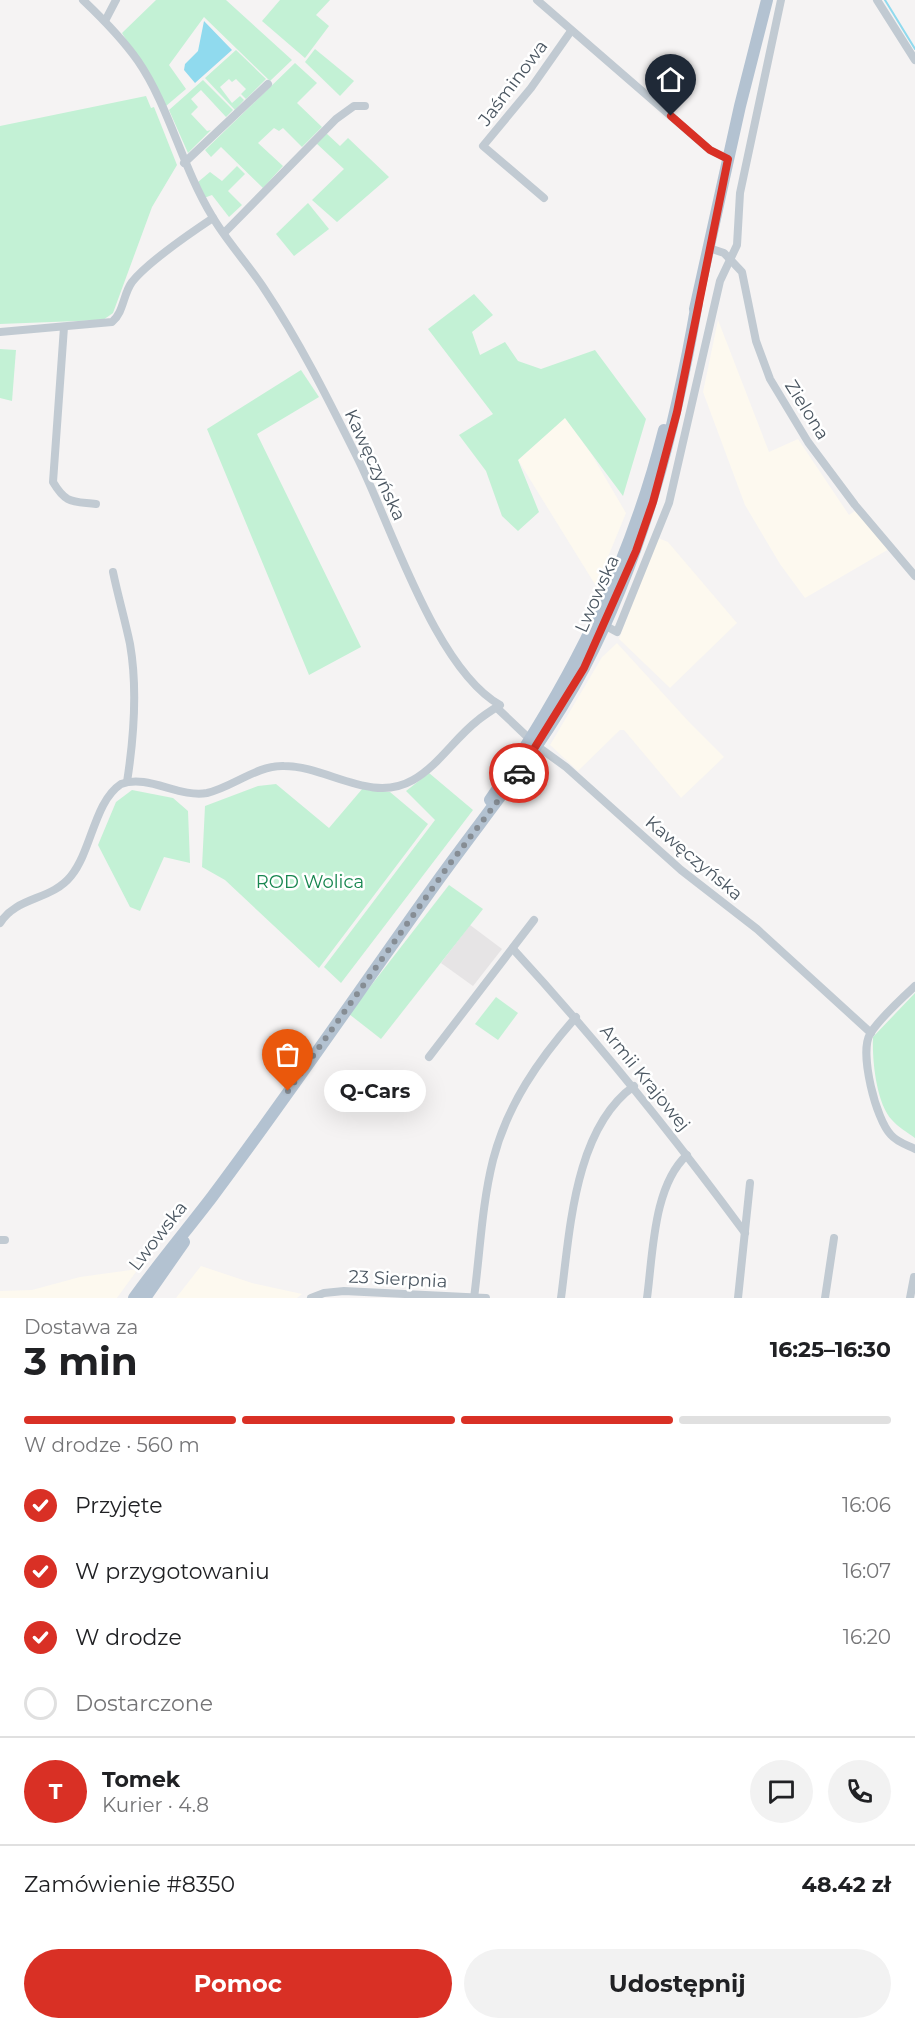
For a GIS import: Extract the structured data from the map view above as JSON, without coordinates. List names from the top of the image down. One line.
{"streets":{"main road":["Lwowska"],"street":["Jaśminowa","Zielona","Kawęczyńska","Armii Krajowej","23 Sierpnia"]},"crossings":[["Kawęczyńska","Lwowska"]],"parks":["ROD Wolica"],"places":["Q-Cars"],"page":{"bubble":"Q-Cars","heading":["3 min","Dostawa za","16:25–16:30"],"panel":["Tomek","Kurier · 4.8","Zamówienie #8350","48.42 zł"],"bar":"W drodze · 560 m","list":[["Przyjęte","16:06"],["W przygotowaniu","16:07"],["W drodze","16:20"],"Dostarczone"],"round":"T","buttons":["Pomoc","Udostępnij"]}}
